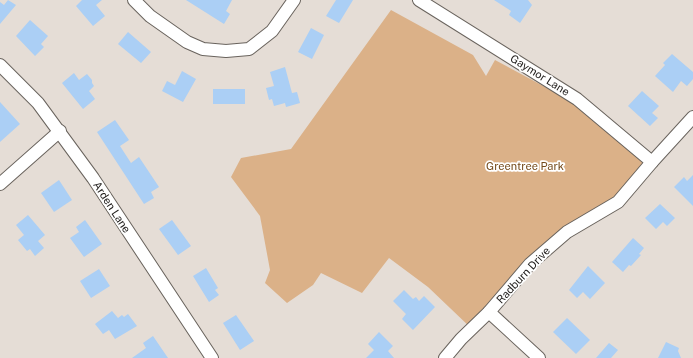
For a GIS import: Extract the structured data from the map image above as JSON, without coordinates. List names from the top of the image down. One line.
{"streets":{"street":["Gaymor Lane","Arden Lane","Radburn Drive"]},"crossings":[["Gaymor Lane","Radburn Drive"]],"parks":["Greentree Park"]}
